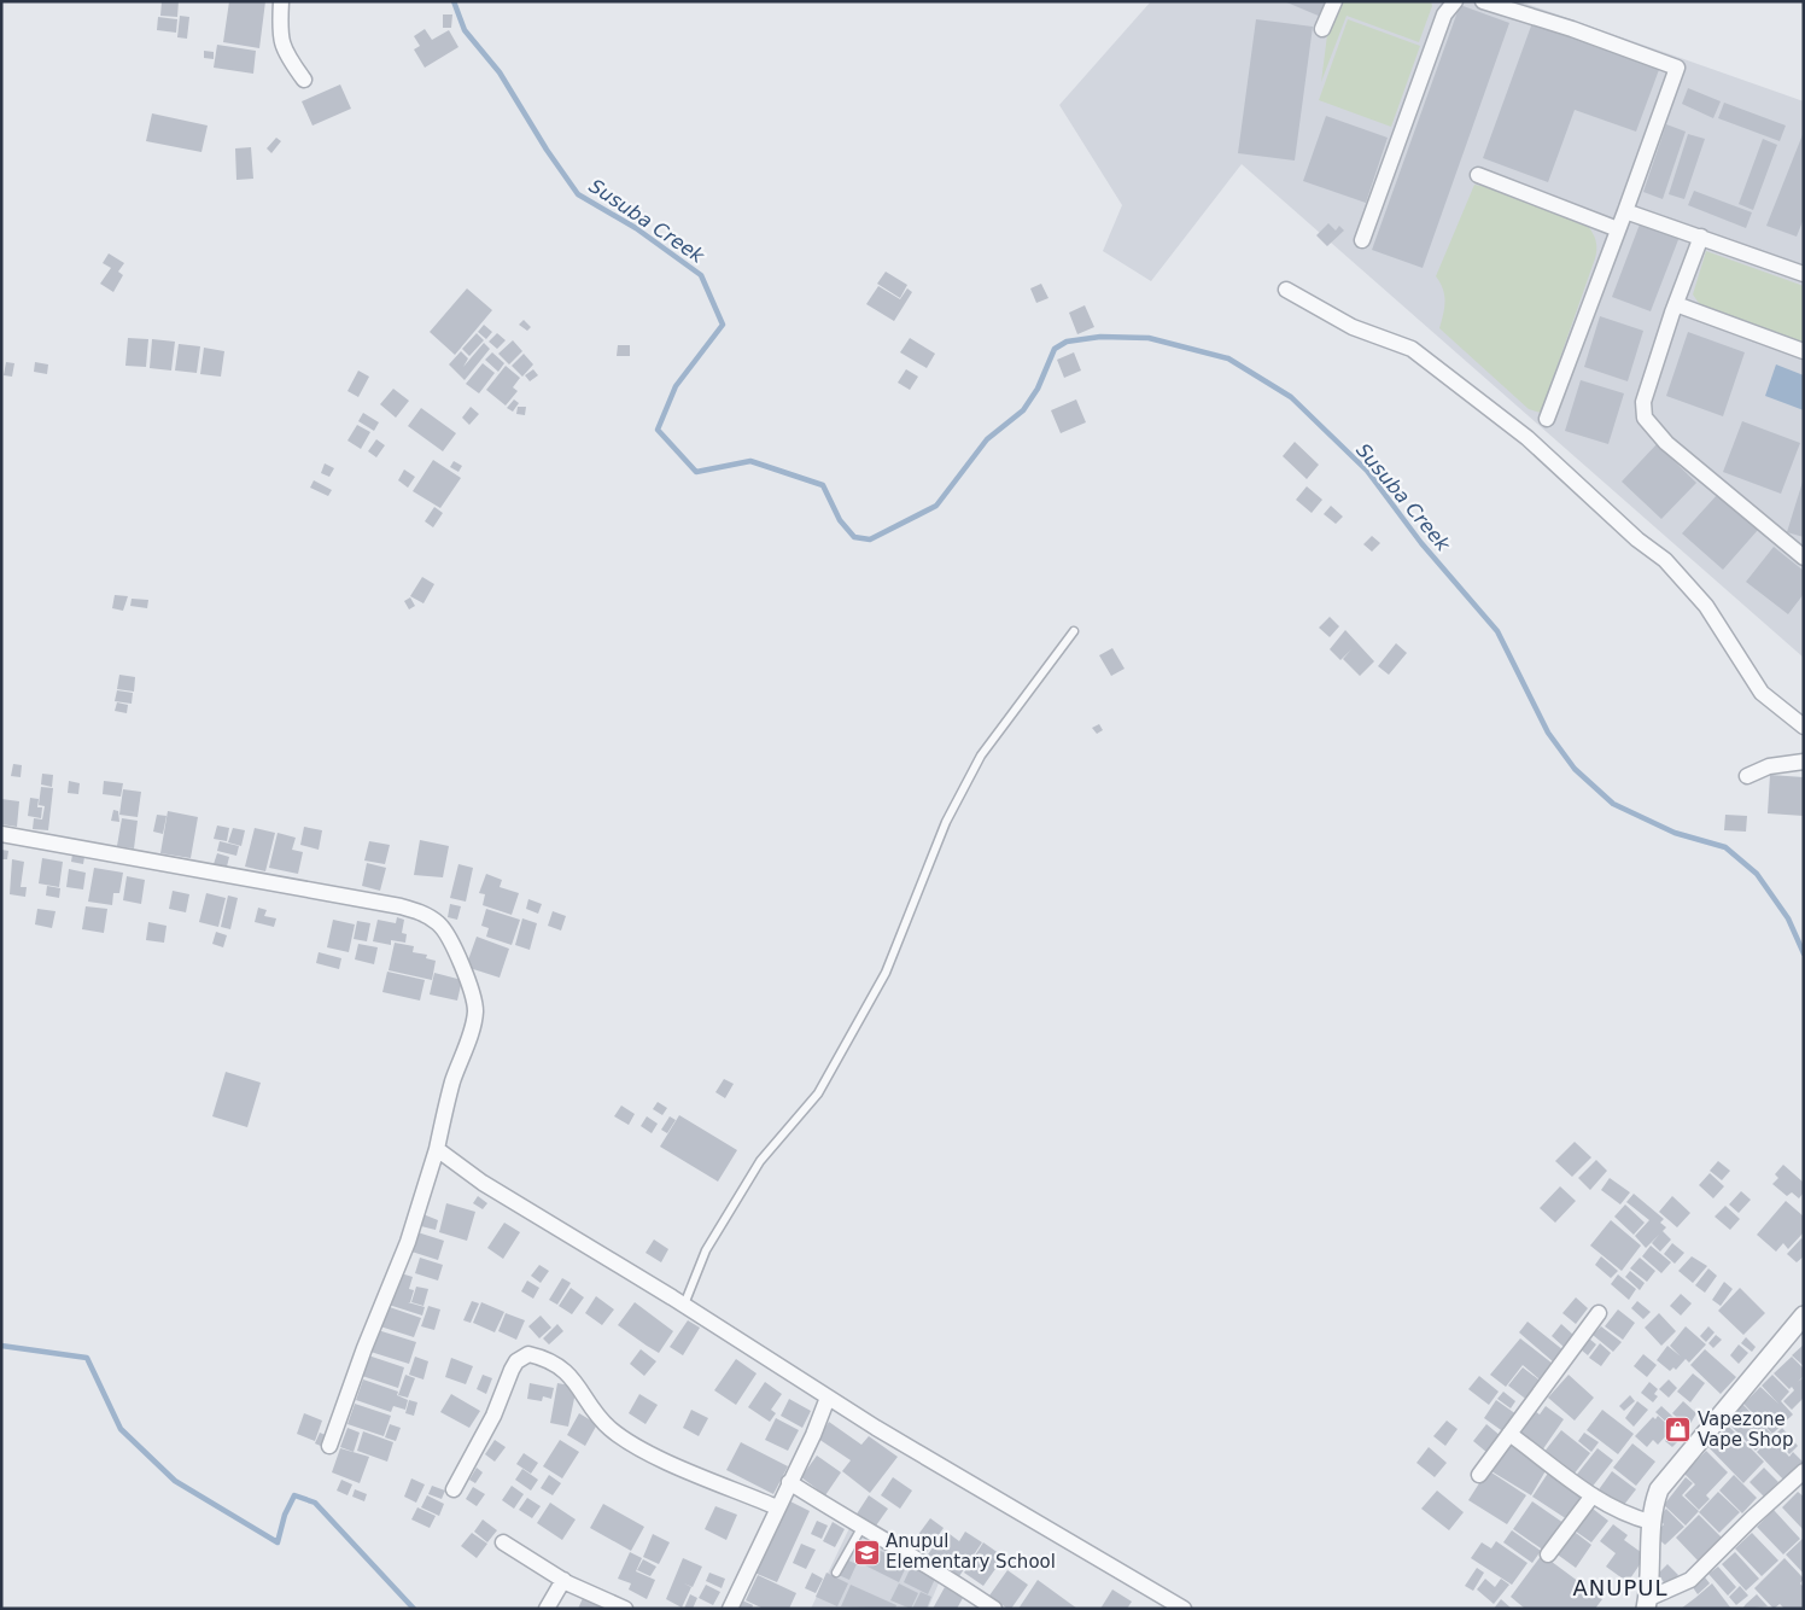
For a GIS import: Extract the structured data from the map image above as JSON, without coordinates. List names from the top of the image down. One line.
{"districts":["ANUPUL"],"water":["Susuba Creek"],"places":{"shop":["Vapezone Vape Shop"],"school or university":["Anupul Elementary School"]}}
